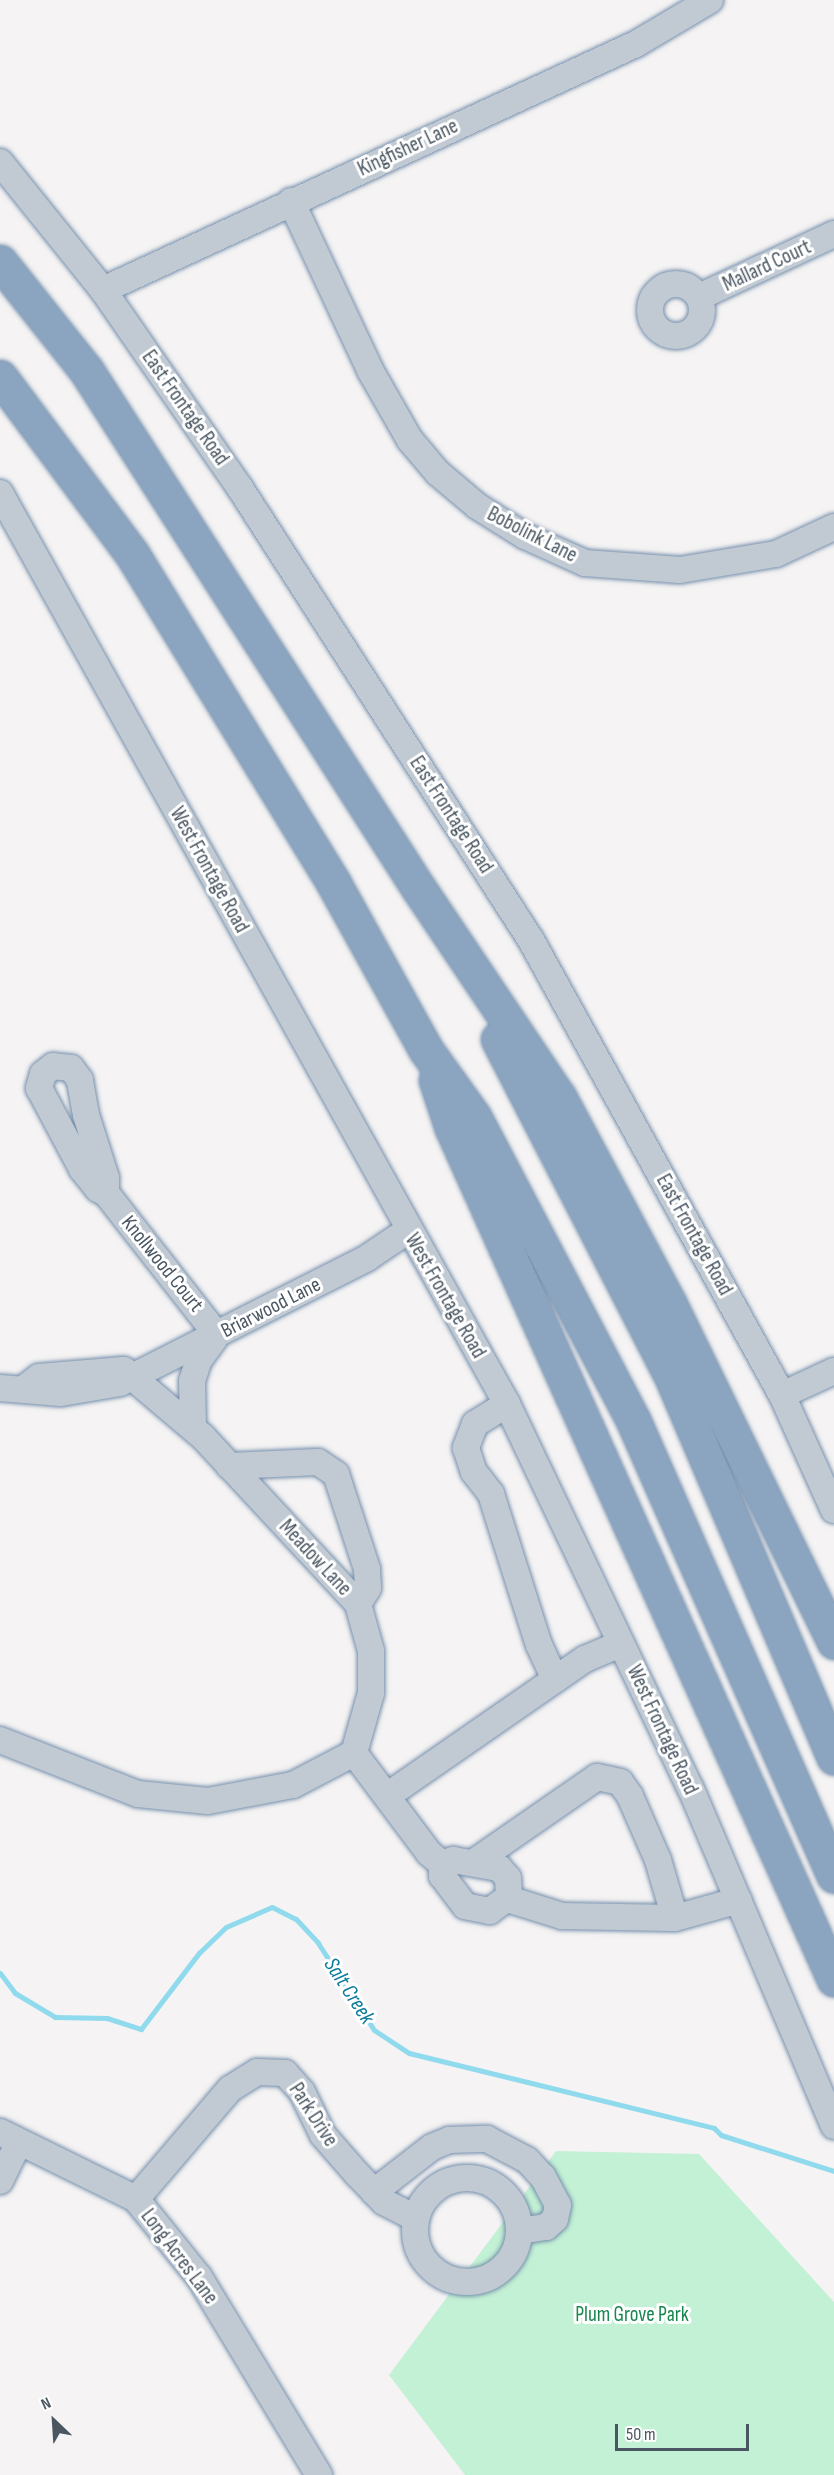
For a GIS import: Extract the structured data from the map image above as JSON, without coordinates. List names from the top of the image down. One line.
{"streets":{"street":["Kingfisher Lane","Mallard Court","East Frontage Road","Bobolink Lane","West Frontage Road","Knollwood Court","Briarwood Lane","Meadow Lane","Park Drive","Long Acres Lane"]},"crossings":[["Kingfisher Lane","East Frontage Road"],["Kingfisher Lane","Bobolink Lane"],["West Frontage Road","Briarwood Lane"],["Knollwood Court","Briarwood Lane"],["Briarwood Lane","Meadow Lane"],["Park Drive","Long Acres Lane"]],"water":["Salt Creek"],"parks":["Plum Grove Park"],"scale_bar":"50 m","north":"top left"}
